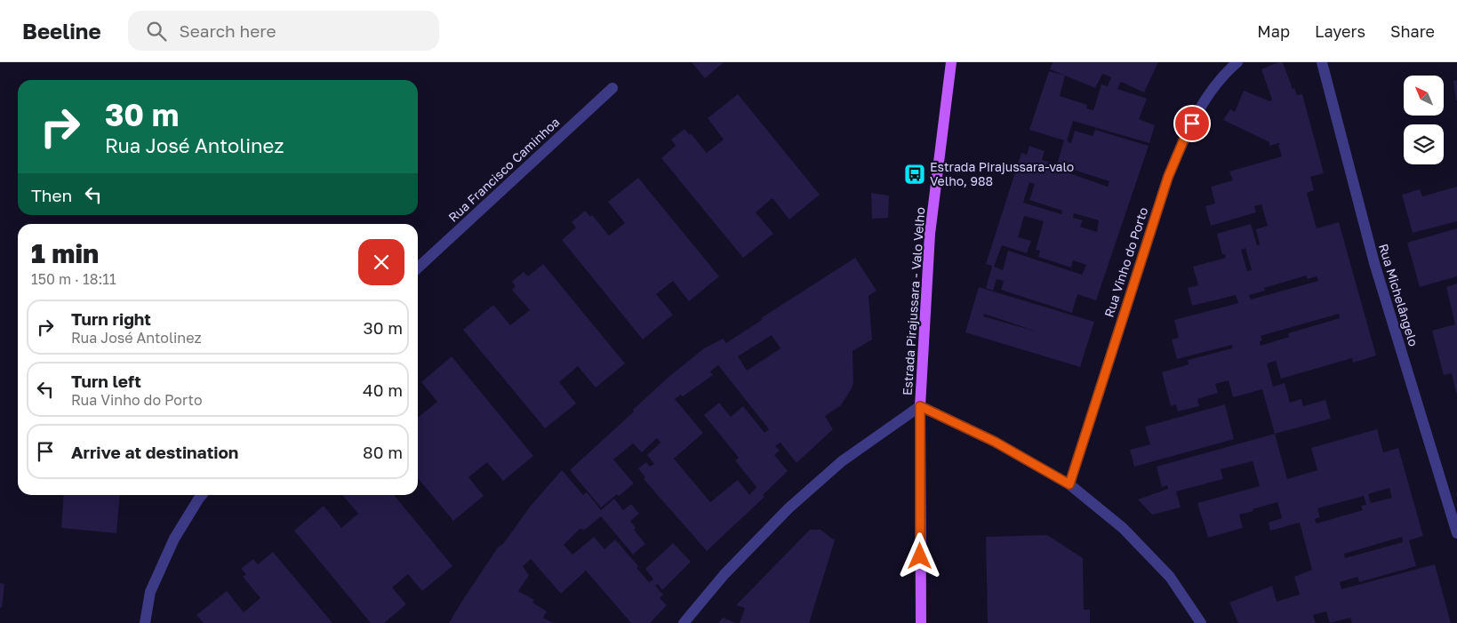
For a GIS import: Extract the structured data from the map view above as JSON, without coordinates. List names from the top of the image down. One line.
{"streets":{"main road":["Estrada Pirajussara - Valo Velho"],"street":["Rua Francisco Caminhoa","Rua Vinho do Porto","Rua Michelângelo"]},"places":{"bus stop":["Estrada Pirajussara-valo Velho, 988"]},"north":"top left","page":{"header":"Beeline","search":"Search here","nav":["Map","Layers","Share"],"turn":["30 m","Rua José Antolinez"],"then":"Then","heading":["1 min","150 m · 18:11"],"list":[{"name":"Turn right","note":"Rua José Antolinez","value":"30 m"},{"name":"Turn left","note":"Rua Vinho do Porto","value":"40 m"},{"name":"Arrive at destination","value":"80 m"}]}}
